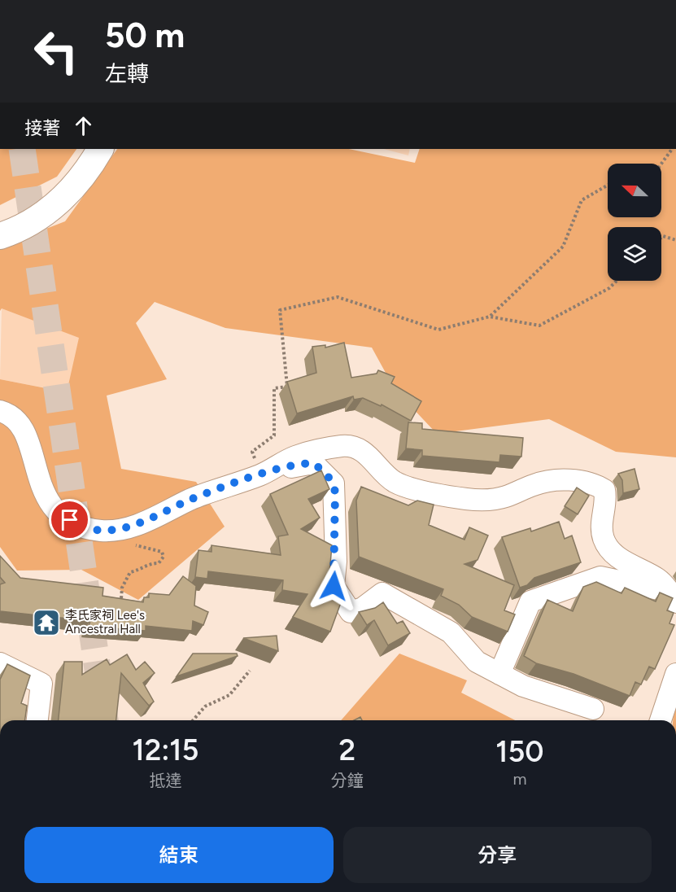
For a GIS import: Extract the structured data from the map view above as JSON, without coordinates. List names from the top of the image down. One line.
{"places":{"temple":["李氏家祠 Lee's Ancestral Hall"]},"north":"left","page":{"turn":["50 m","左轉"],"then":"接著","eta":["12:15","抵達","2","分鐘","150","m"],"buttons":["結束","分享"]}}
